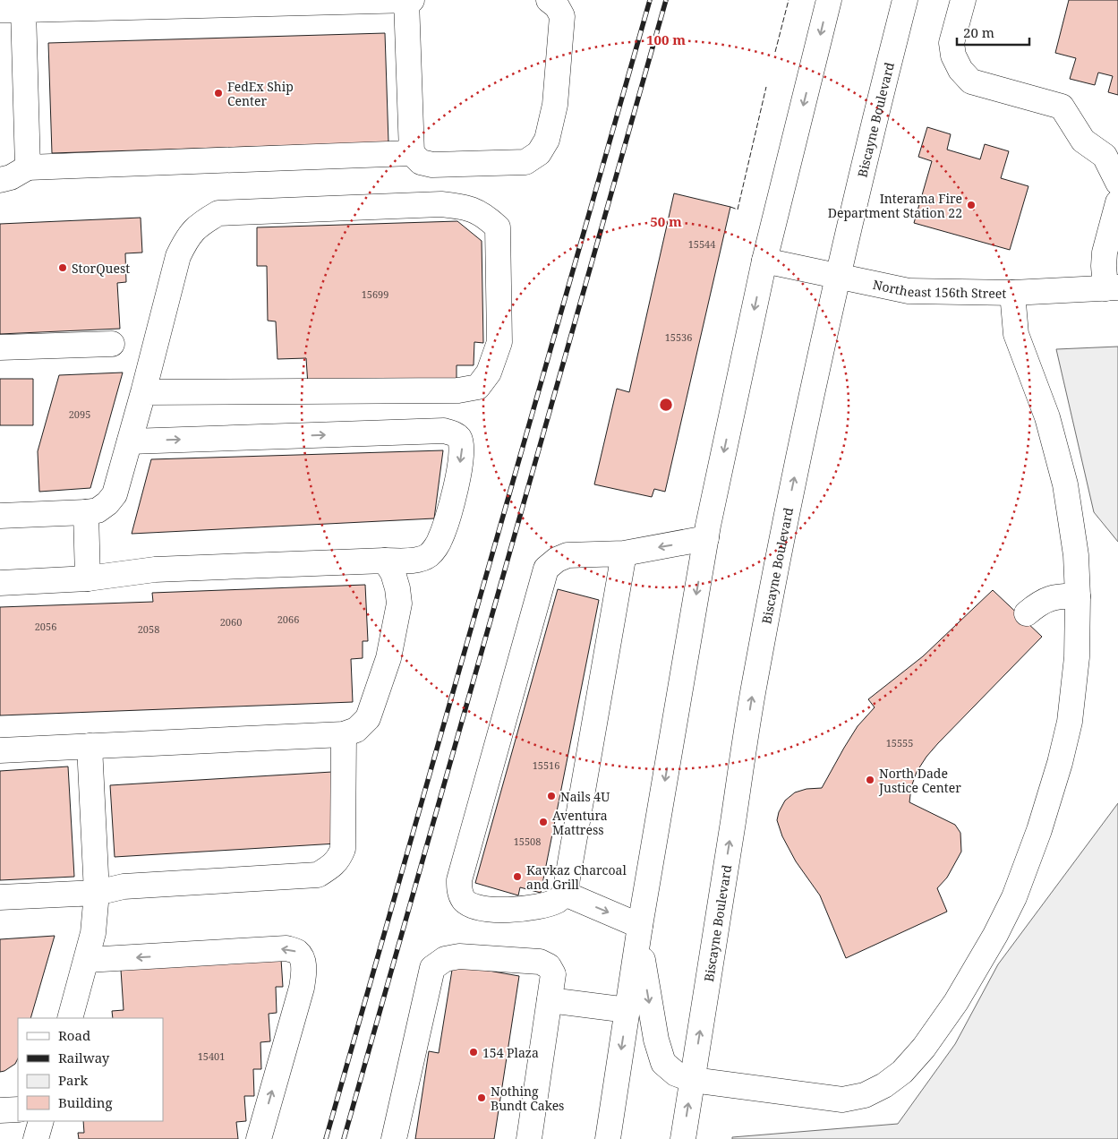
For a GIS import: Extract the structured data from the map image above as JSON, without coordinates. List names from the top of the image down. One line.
{"streets":{"main road":["Biscayne Boulevard","Northeast 156th Street"]},"crossings":[["Biscayne Boulevard","Northeast 156th Street"]],"places":["FedEx Ship Center","Interama Fire Department Station 22","StorQuest","North Dade Justice Center","Nails 4U","Aventura Mattress","Kavkaz Charcoal and Grill","154 Plaza","Nothing Bundt Cakes"],"house_numbers":["15544","15699","15536","2095","2066","2060","2056","2058","15555","15516","15508","15401"],"legend":["Road","Railway","Park","Building"],"scale_bar":"20 m","rings":["100 m","50 m"]}
